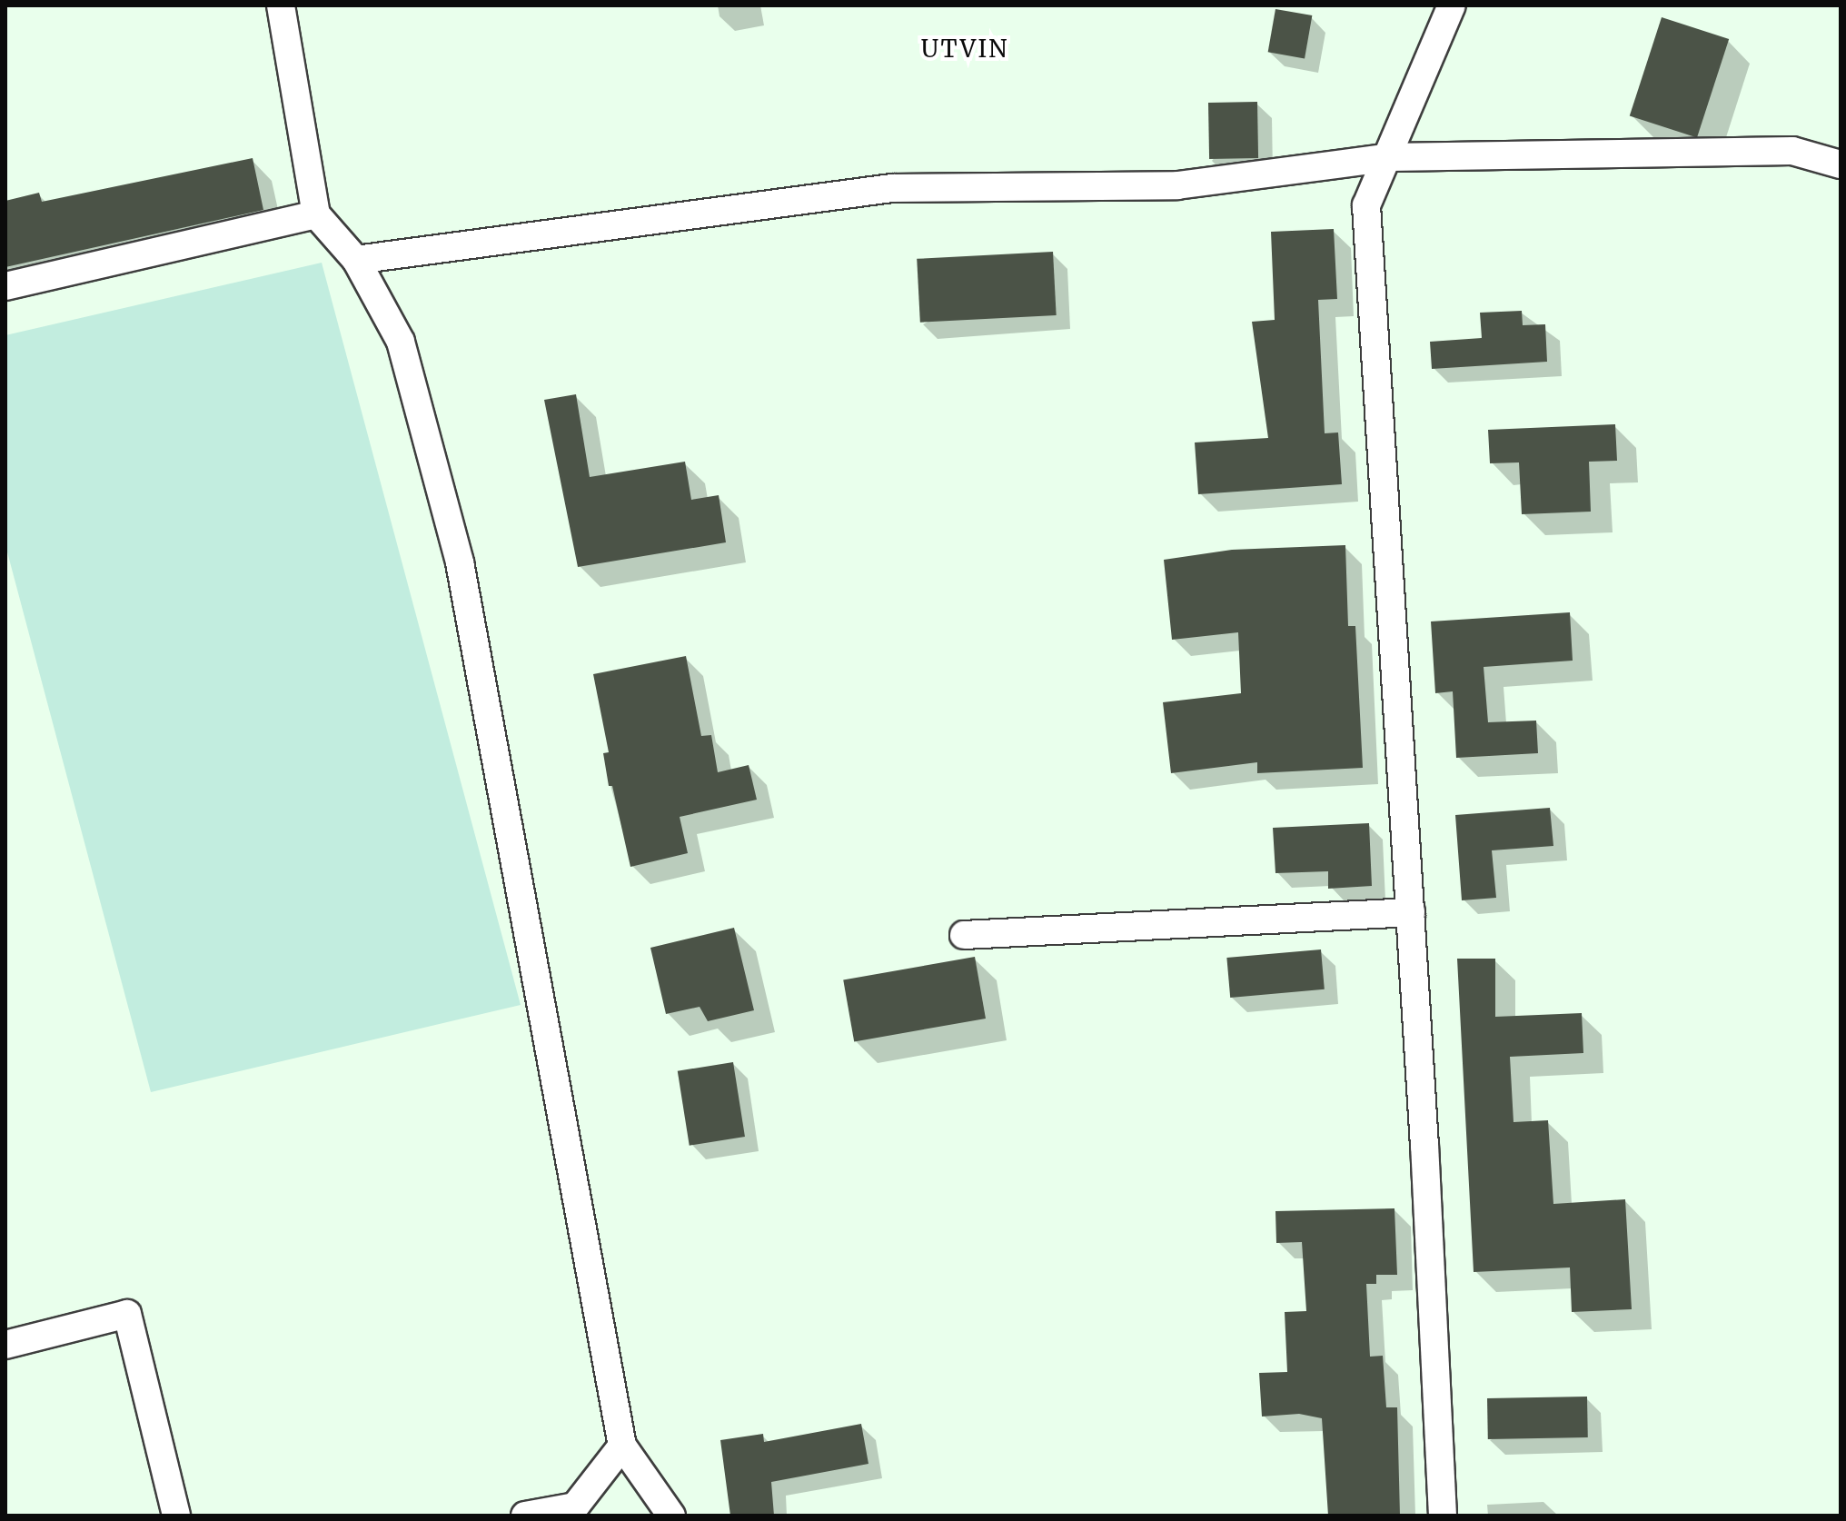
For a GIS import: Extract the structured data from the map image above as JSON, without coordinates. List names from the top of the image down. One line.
{"districts":["UTVIN"]}
